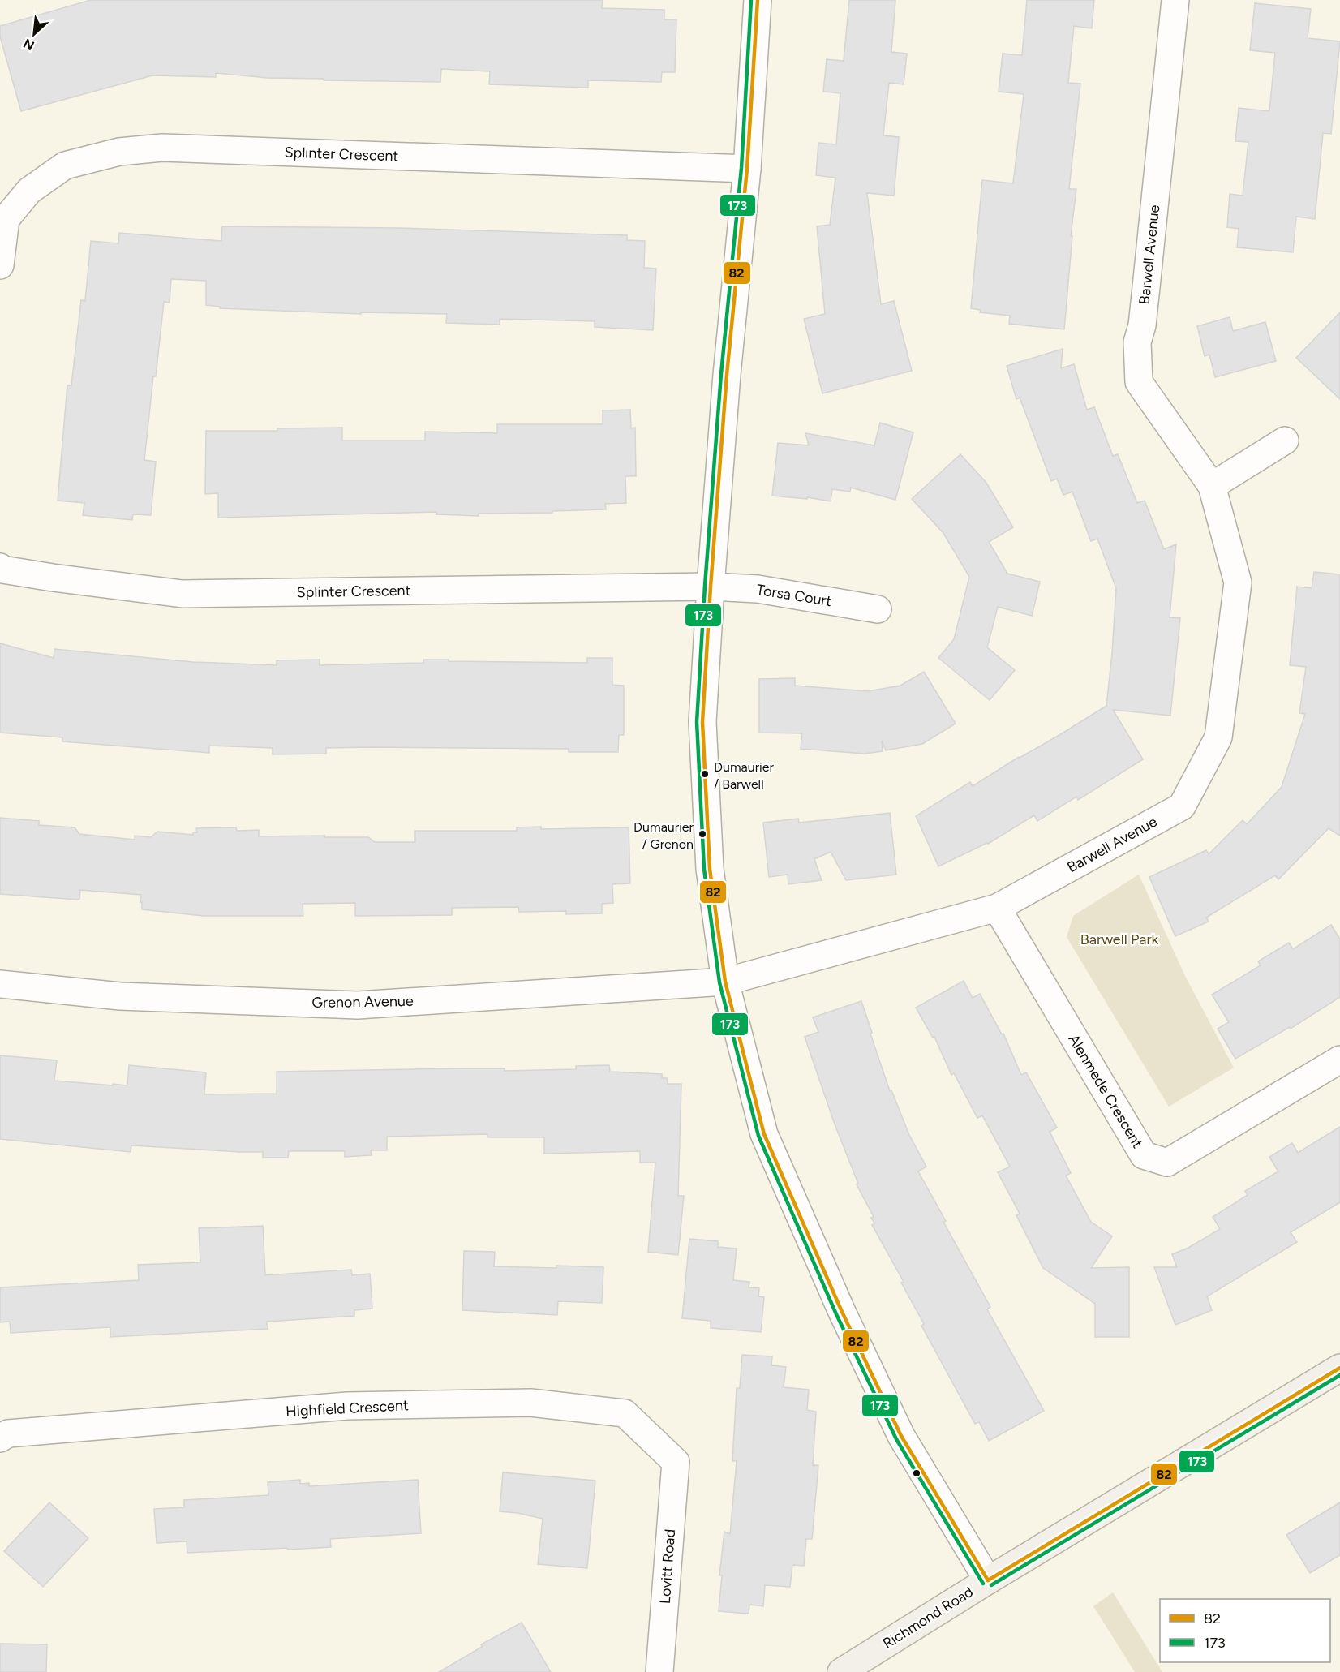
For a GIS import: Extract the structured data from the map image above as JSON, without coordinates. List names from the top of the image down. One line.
{"streets":{"main road":["Richmond Road"],"street":["Splinter Crescent","Barwell Avenue","Torsa Court","Grenon Avenue","Alenmede Crescent","Highfield Crescent","Lovitt Road"]},"crossings":[["Splinter Crescent","Torsa Court"],["Barwell Avenue","Grenon Avenue"],["Barwell Avenue","Alenmede Crescent"],["Highfield Crescent","Lovitt Road"]],"parks":["Barwell Park"],"places":["Dumaurier / Barwell","Dumaurier / Grenon"],"lines":["transit line 82","transit line 173"],"legend":["82","173"],"north":"bottom left"}
